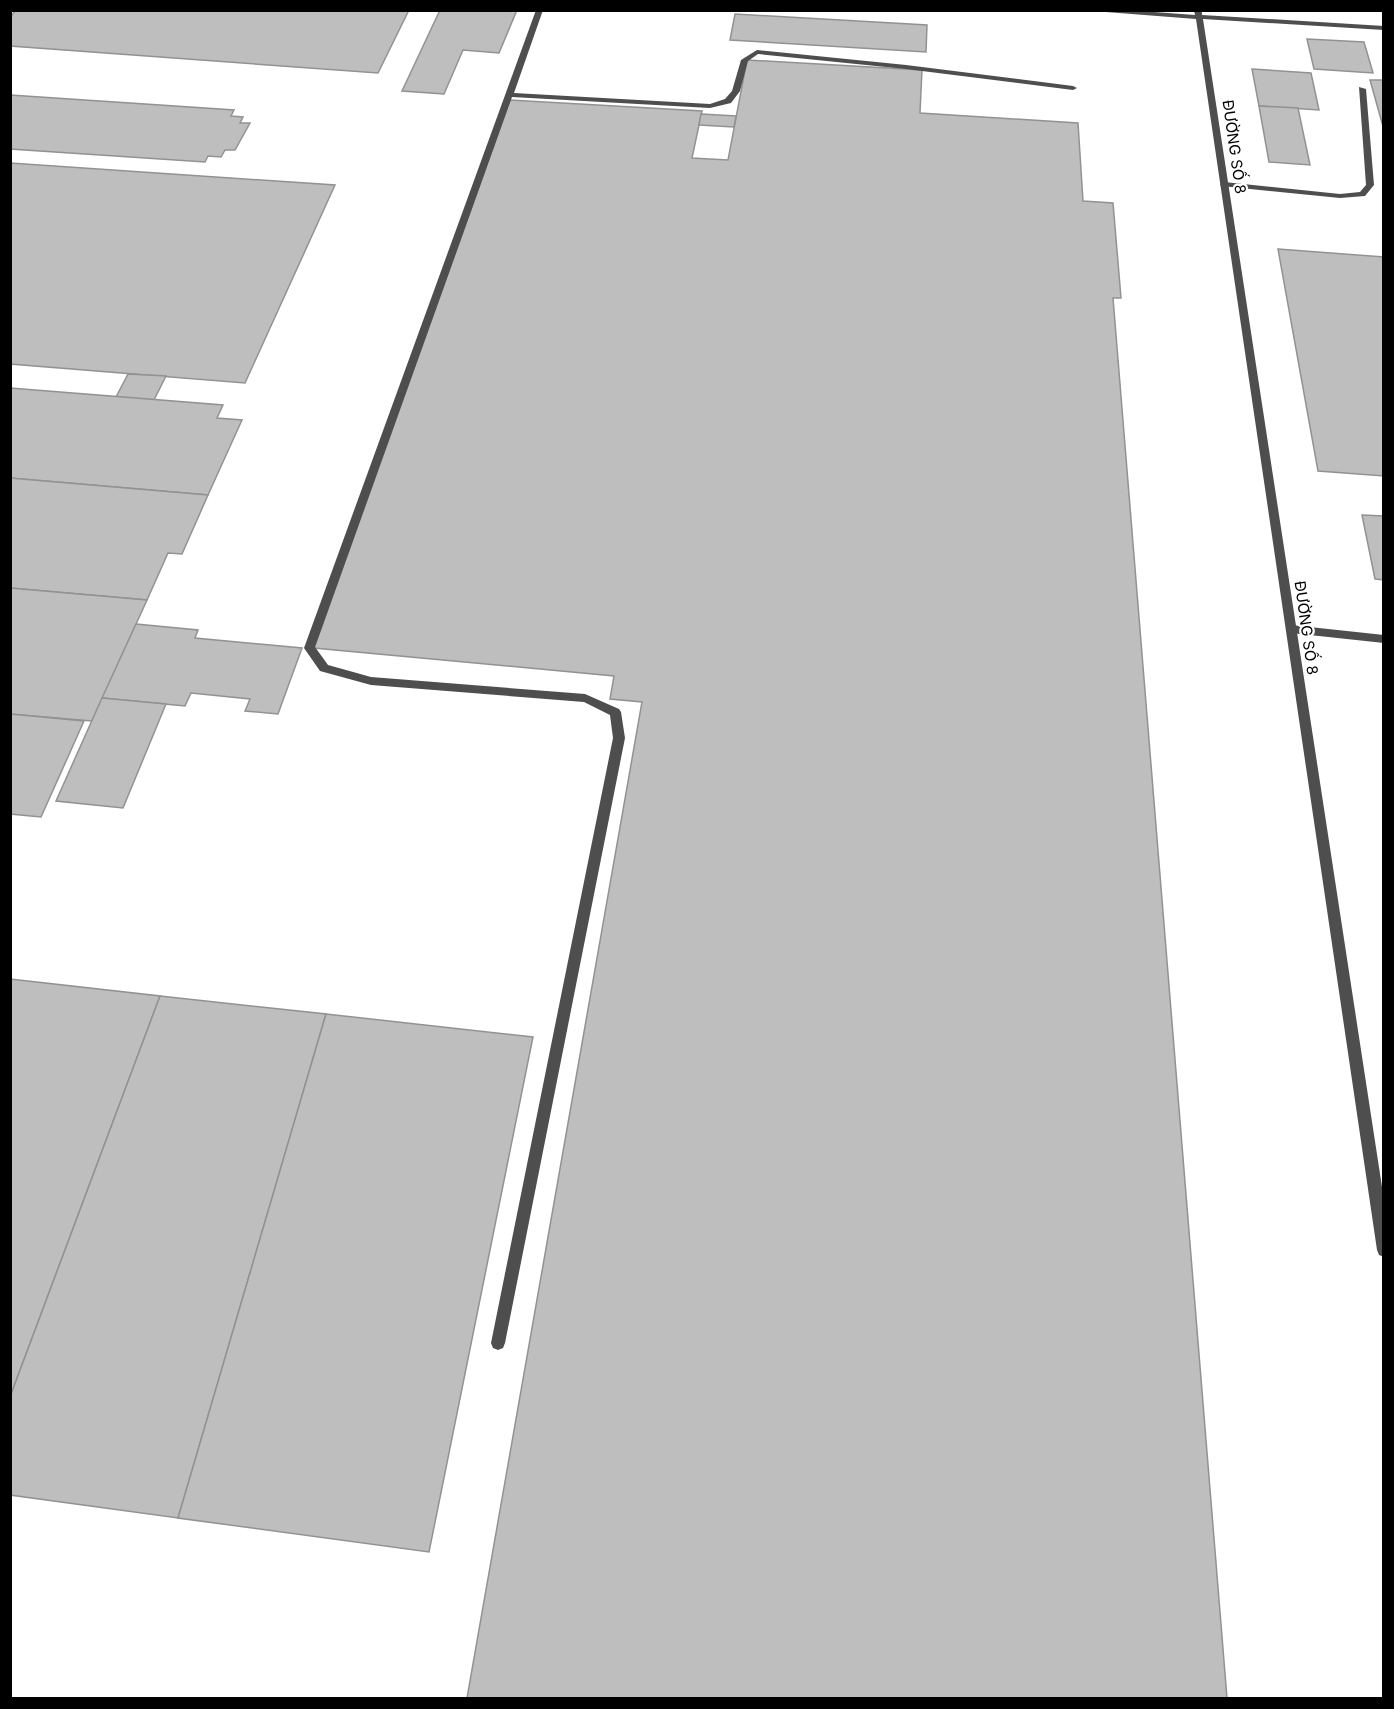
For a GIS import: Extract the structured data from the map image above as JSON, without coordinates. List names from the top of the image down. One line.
{"streets":{"street":["ĐƯỜNG SỐ 8"]}}
